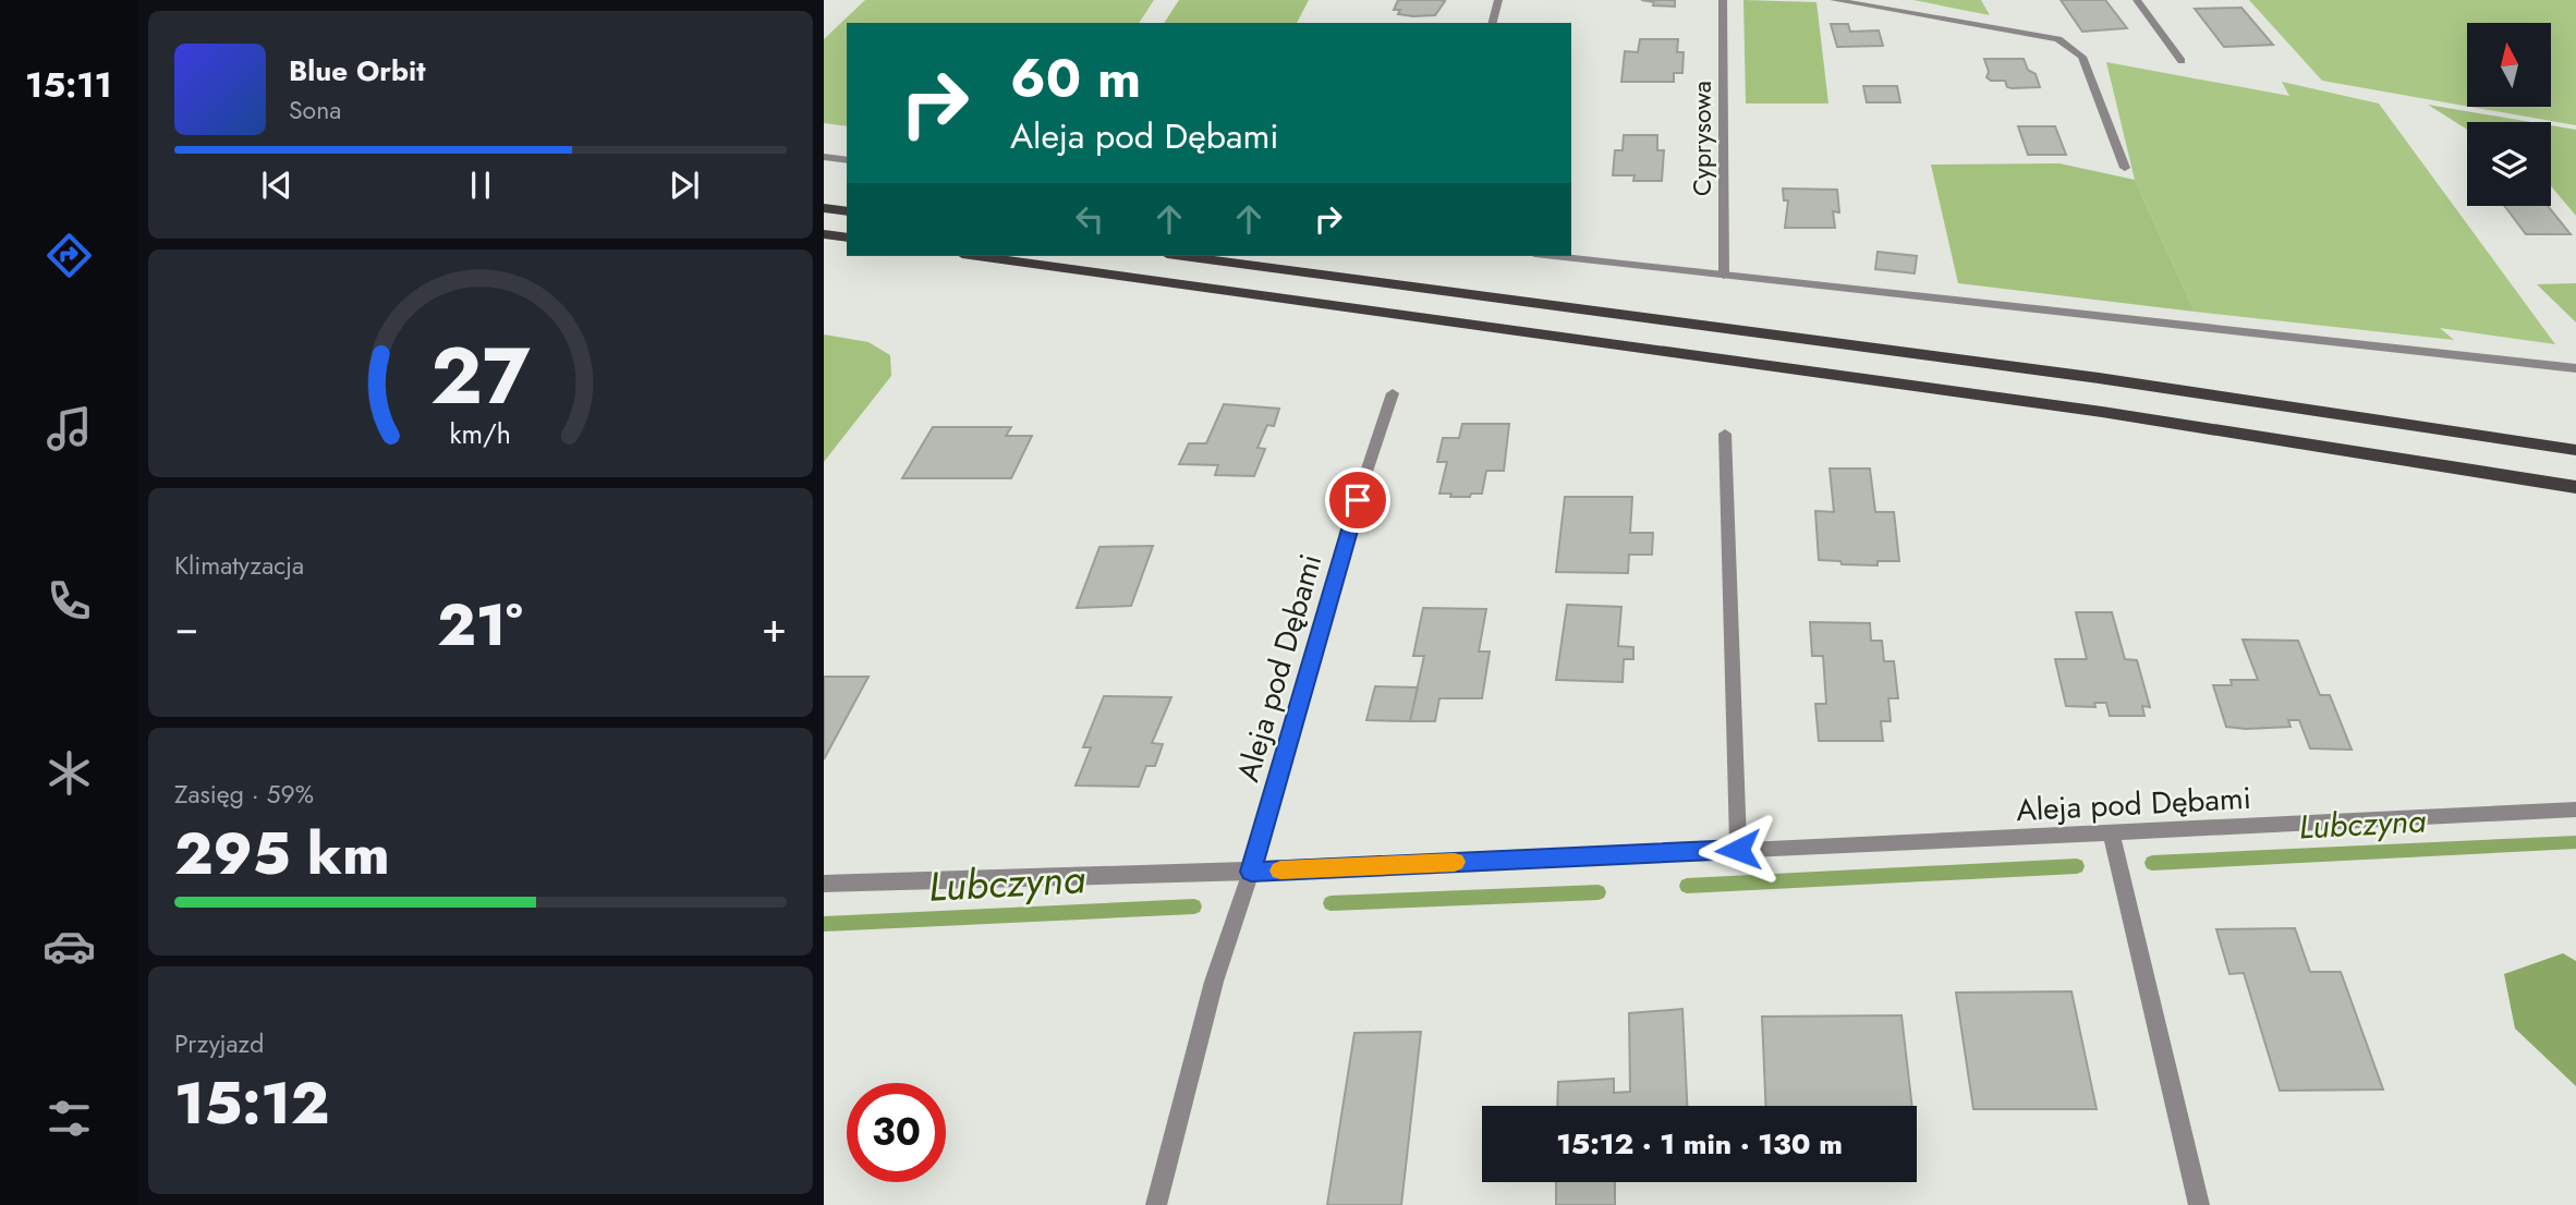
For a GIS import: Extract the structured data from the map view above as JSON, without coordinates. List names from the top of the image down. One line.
{"streets":{"street":["Cyprysowa","Aleja pod Dębami"]},"water":["Lubczyna"],"north":"top","page":{"tabs":"15:11","turn":["60 m","Aleja pod Dębami"],"song":["Blue Orbit","Sona"],"tile":["Klimatyzacja",["Zasięg · 59%","295 km"],["Przyjazd","15:12"]],"heat":["−","21°","+"],"limit":"30","trip":"15:12 · 1 min · 130 m","gauge":["27","km/h"]}}
